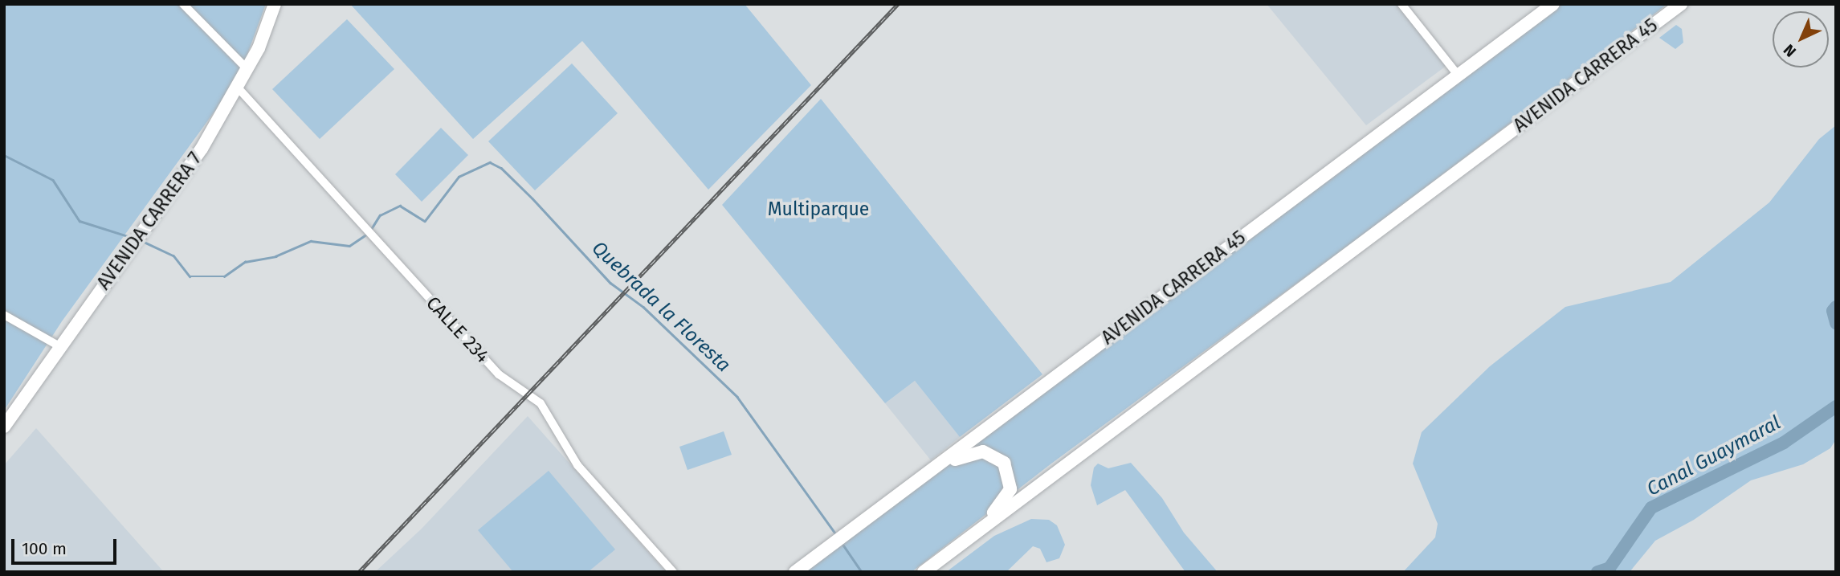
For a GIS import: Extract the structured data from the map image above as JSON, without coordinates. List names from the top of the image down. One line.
{"streets":{"main road":["AVENIDA CARRERA 45","AVENIDA CARRERA 7"],"street":["CALLE 234"]},"crossings":[["AVENIDA CARRERA 7","CALLE 234"]],"water":["Quebrada la Floresta","Canal Guaymaral"],"parks":["Multiparque"],"scale_bar":"100 m","north":"bottom left"}
